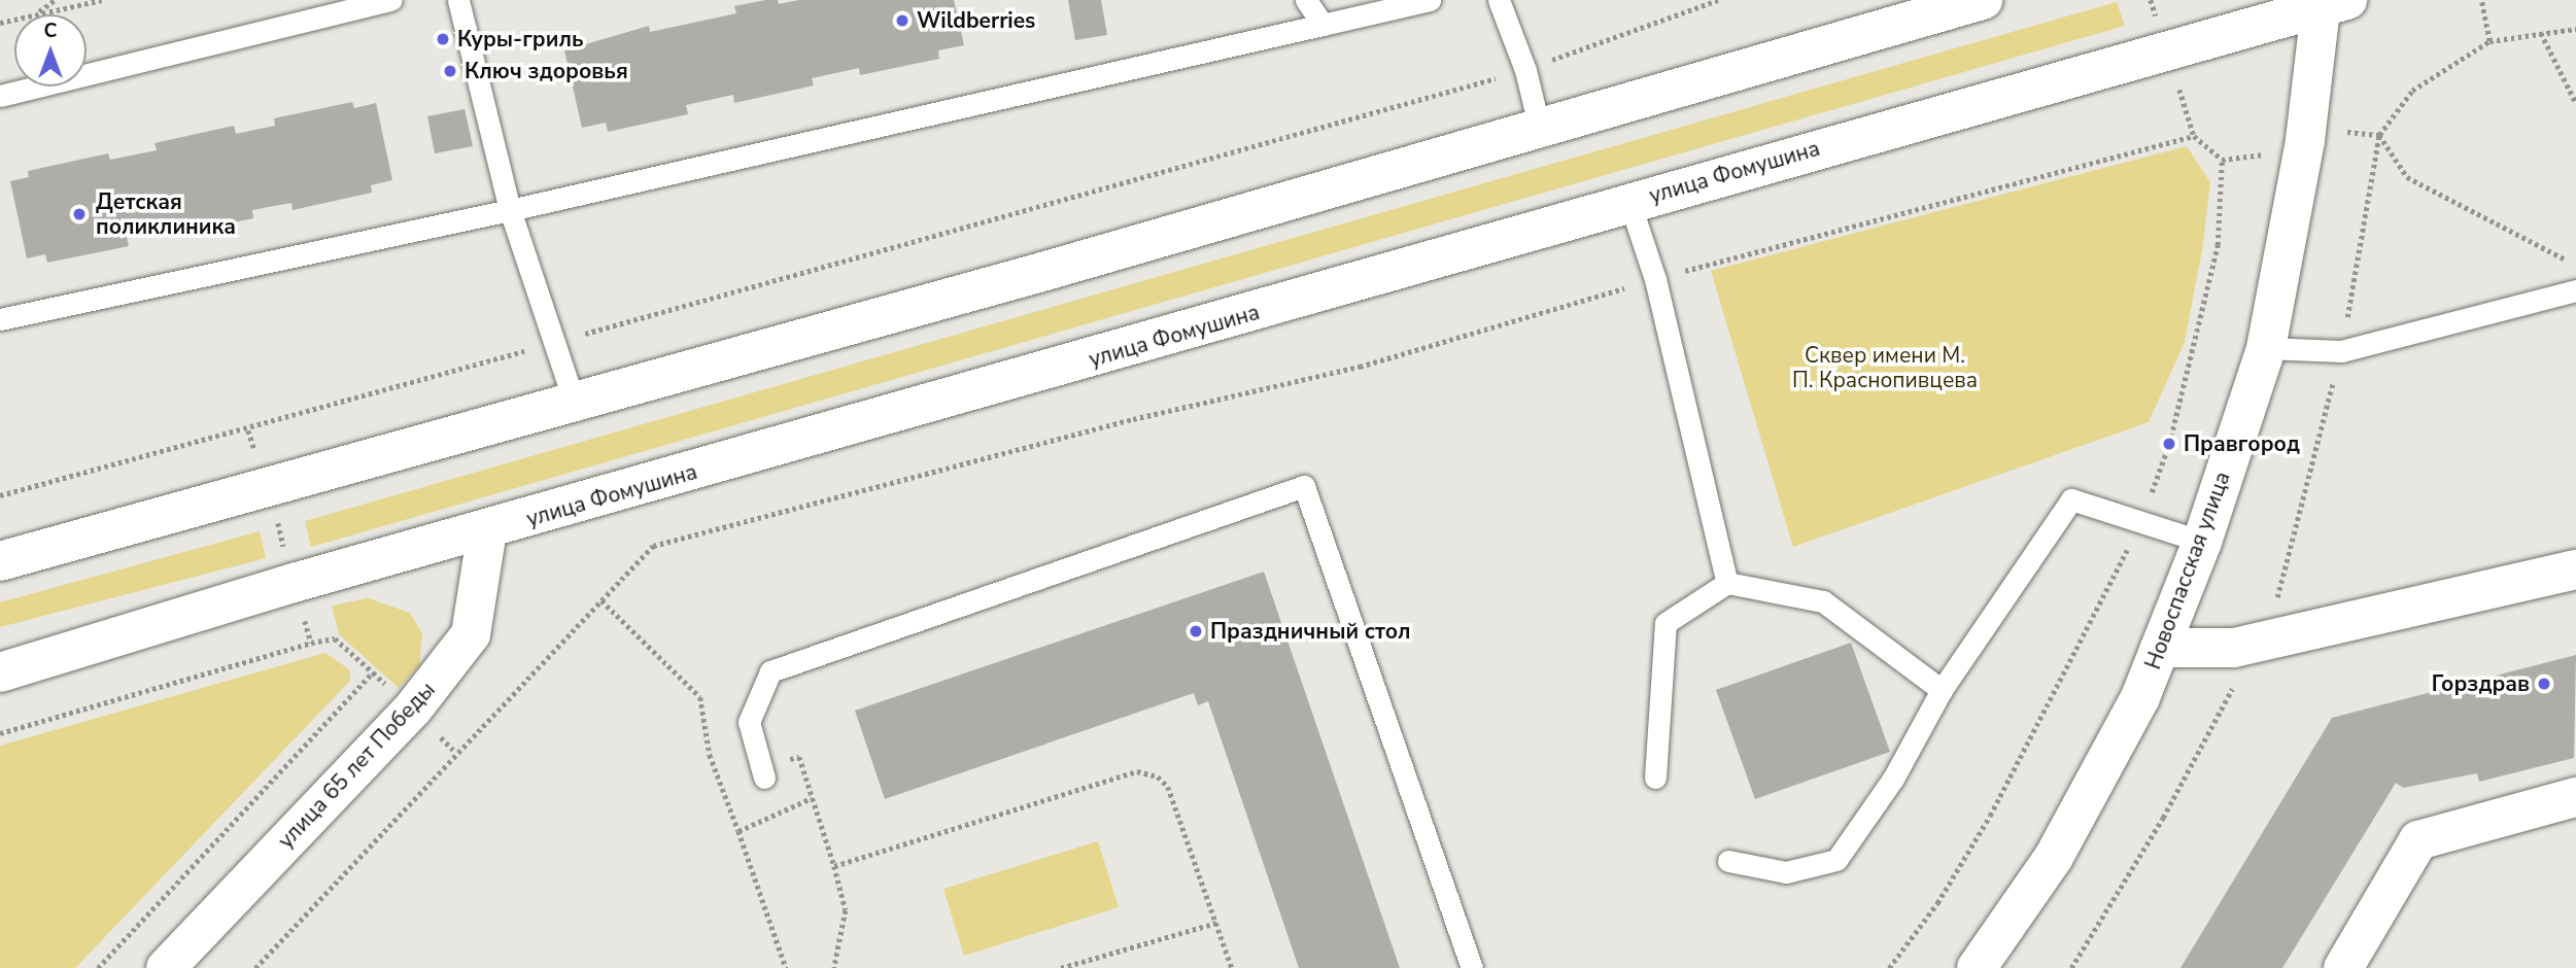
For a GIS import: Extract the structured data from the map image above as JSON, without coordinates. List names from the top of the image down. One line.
{"streets":{"main road":["улица Фомушина","Новоспасская улица","улица 65 лет Победы"]},"crossings":[["улица Фомушина","Новоспасская улица"],["улица Фомушина","улица 65 лет Победы"]],"parks":["Сквер имени М. П. Краснопивцева"],"places":["Wildberries","Куры-гриль","Ключ здоровья","Детская поликлиника","Правгород","Праздничный стол","Горздрав"],"north":"top"}
